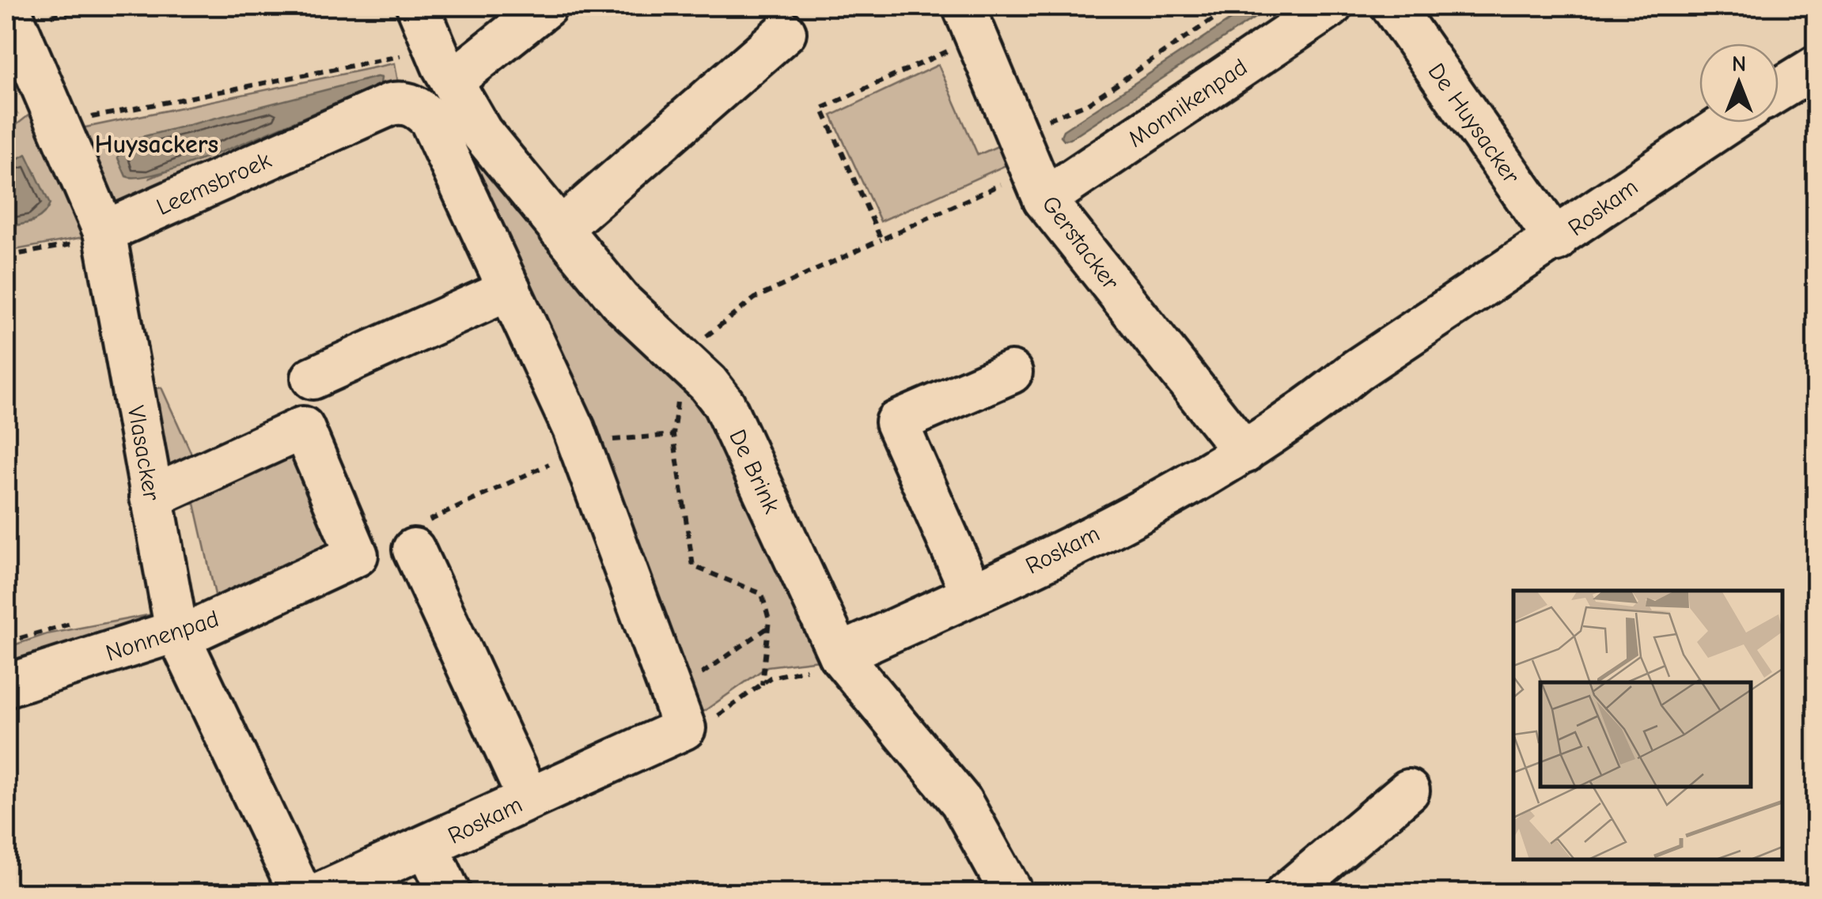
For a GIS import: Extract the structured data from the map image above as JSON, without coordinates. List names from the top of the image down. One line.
{"streets":{"street":["Monnikenpad","De Huysacker","Leemsbroek","Roskam","Gerstacker","Vlasacker","De Brink","Nonnenpad"]},"crossings":[["Monnikenpad","Gerstacker"],["De Huysacker","Roskam"],["Leemsbroek","Vlasacker"],["Roskam","Gerstacker"],["Roskam","De Brink"],["Vlasacker","Nonnenpad"]],"districts":["Huysackers"],"north":"top"}
